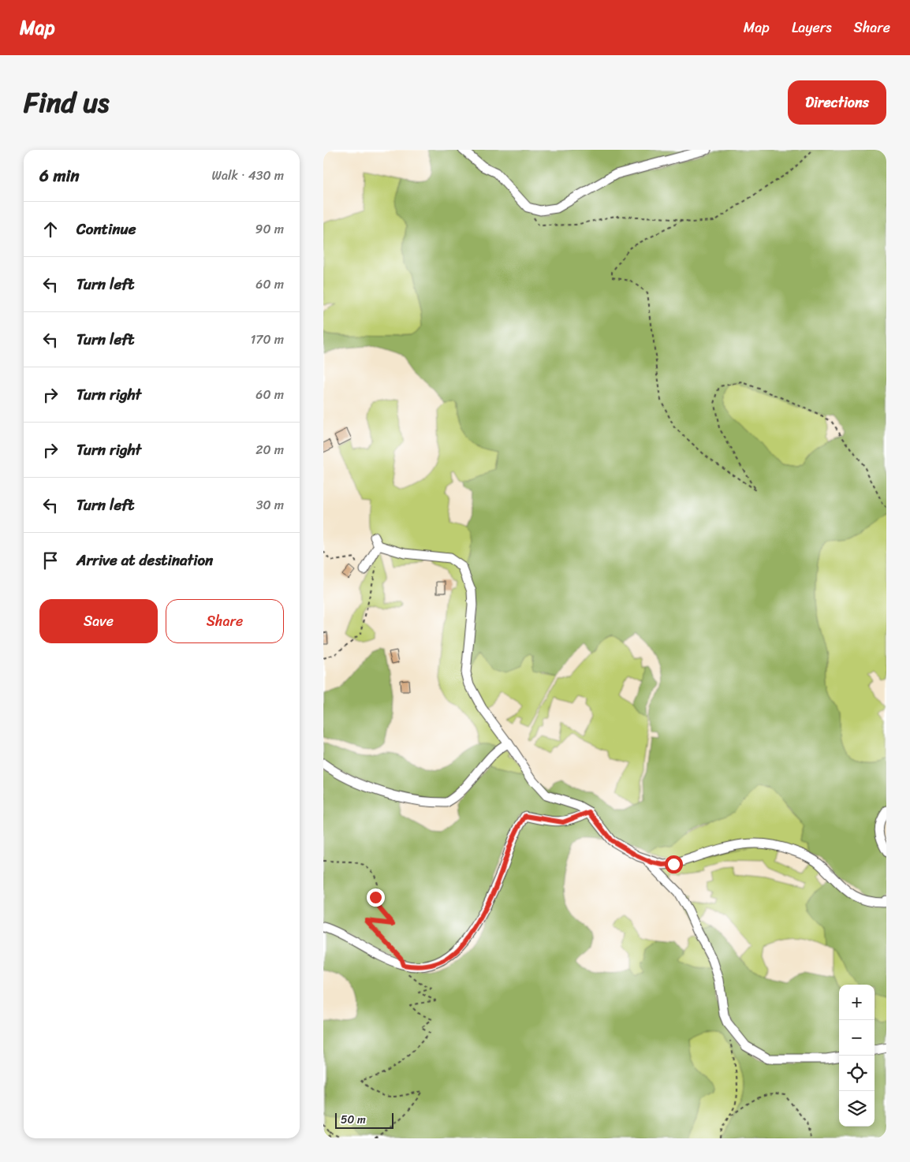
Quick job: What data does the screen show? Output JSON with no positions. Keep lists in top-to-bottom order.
{
  "scale_bar": "50 m",
  "page": {
    "header": "Map",
    "nav": ["Map", "Layers", "Share"],
    "title": "Find us",
    "buttons": [
      "Directions",
      ["Save", "Share"]
    ],
    "heading": ["6 min", "Walk · 430 m"],
    "list": [
      ["Continue", "90 m"],
      ["Turn left", "60 m"],
      ["Turn left", "170 m"],
      ["Turn right", "60 m"],
      ["Turn right", "20 m"],
      ["Turn left", "30 m"],
      "Arrive at destination"
    ],
    "map_buttons": ["+", "−"],
    "scale": "50 m"
  }
}
